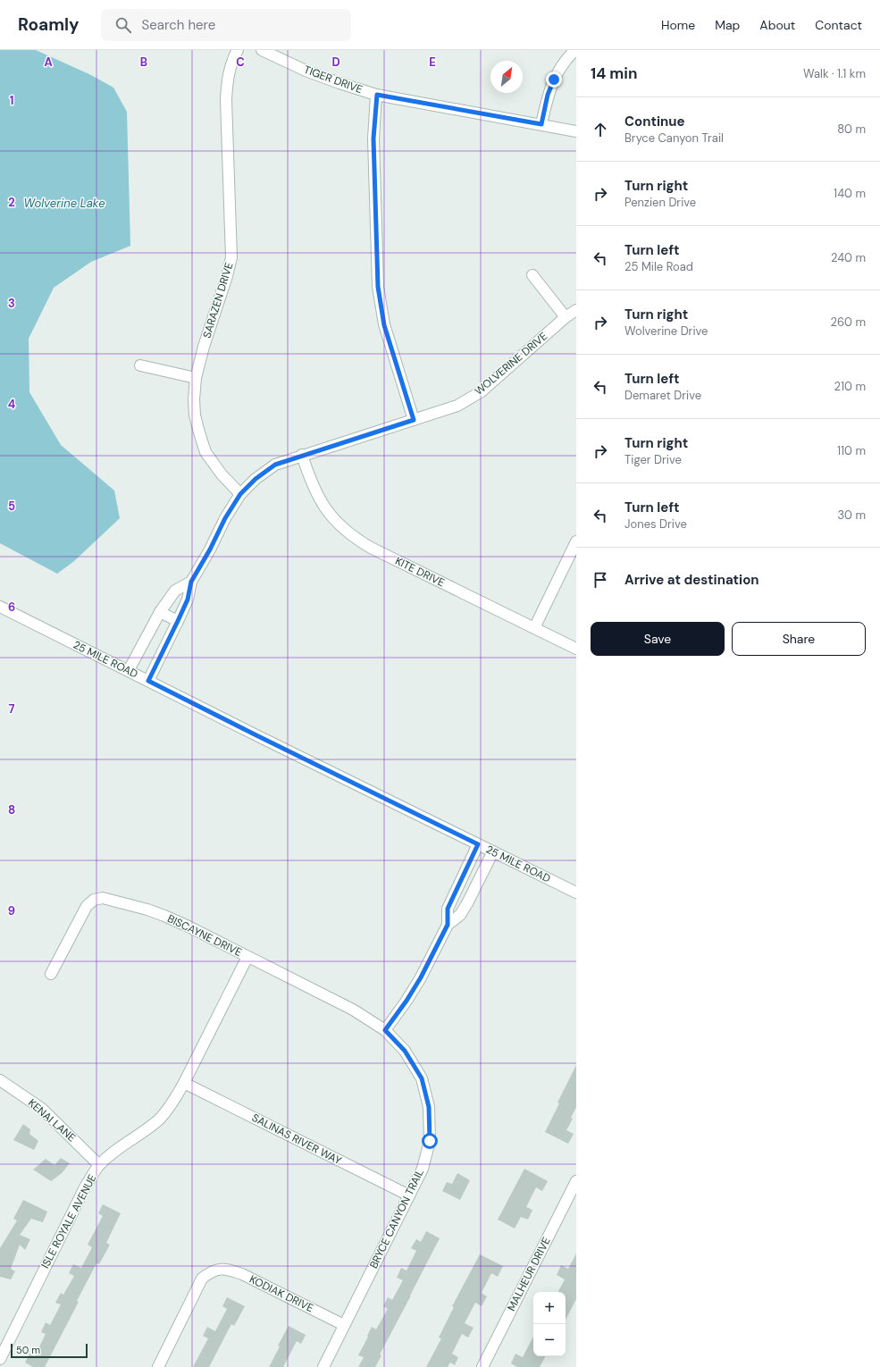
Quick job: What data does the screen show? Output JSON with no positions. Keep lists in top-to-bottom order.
{
  "streets": {
    "street": [
      "TIGER DRIVE",
      "SARAZEN DRIVE",
      "WOLVERINE DRIVE",
      "KITE DRIVE",
      "25 MILE ROAD",
      "BISCAYNE DRIVE",
      "KENAI LANE",
      "SALINAS RIVER WAY",
      "BRYCE CANYON TRAIL",
      "ISLE ROYALE AVENUE",
      "MALHEUR DRIVE",
      "KODIAK DRIVE"
    ]
  },
  "crossings": [
    ["SARAZEN DRIVE", "WOLVERINE DRIVE"],
    ["WOLVERINE DRIVE", "KITE DRIVE"],
    ["WOLVERINE DRIVE", "25 MILE ROAD"],
    ["BISCAYNE DRIVE", "BRYCE CANYON TRAIL"],
    ["BISCAYNE DRIVE", "ISLE ROYALE AVENUE"],
    ["KENAI LANE", "ISLE ROYALE AVENUE"],
    ["SALINAS RIVER WAY", "BRYCE CANYON TRAIL"],
    ["SALINAS RIVER WAY", "ISLE ROYALE AVENUE"],
    ["BRYCE CANYON TRAIL", "KODIAK DRIVE"]
  ],
  "water": ["Wolverine Lake"],
  "scale_bar": "50 m",
  "north": "top right",
  "page": {
    "header": "Roamly",
    "search": "Search here",
    "nav": [
      "Home",
      "Map",
      "About",
      "Contact"
    ],
    "heading": ["14 min", "Walk · 1.1 km"],
    "list": [
      ["Continue", "Bryce Canyon Trail", "80 m"],
      ["Turn right", "Penzien Drive", "140 m"],
      ["Turn left", "25 Mile Road", "240 m"],
      ["Turn right", "Wolverine Drive", "260 m"],
      ["Turn left", "Demaret Drive", "210 m"],
      ["Turn right", "Tiger Drive", "110 m"],
      ["Turn left", "Jones Drive", "30 m"],
      "Arrive at destination"
    ],
    "buttons": ["Save", "Share"],
    "map_buttons": ["+", "−"],
    "scale": "50 m"
  },
  "grid": {
    "columns": [
      "A",
      "B",
      "C",
      "D",
      "E"
    ],
    "rows": [
      "1",
      "2",
      "3",
      "4",
      "5",
      "6",
      "7",
      "8",
      "9"
    ]
  }
}
